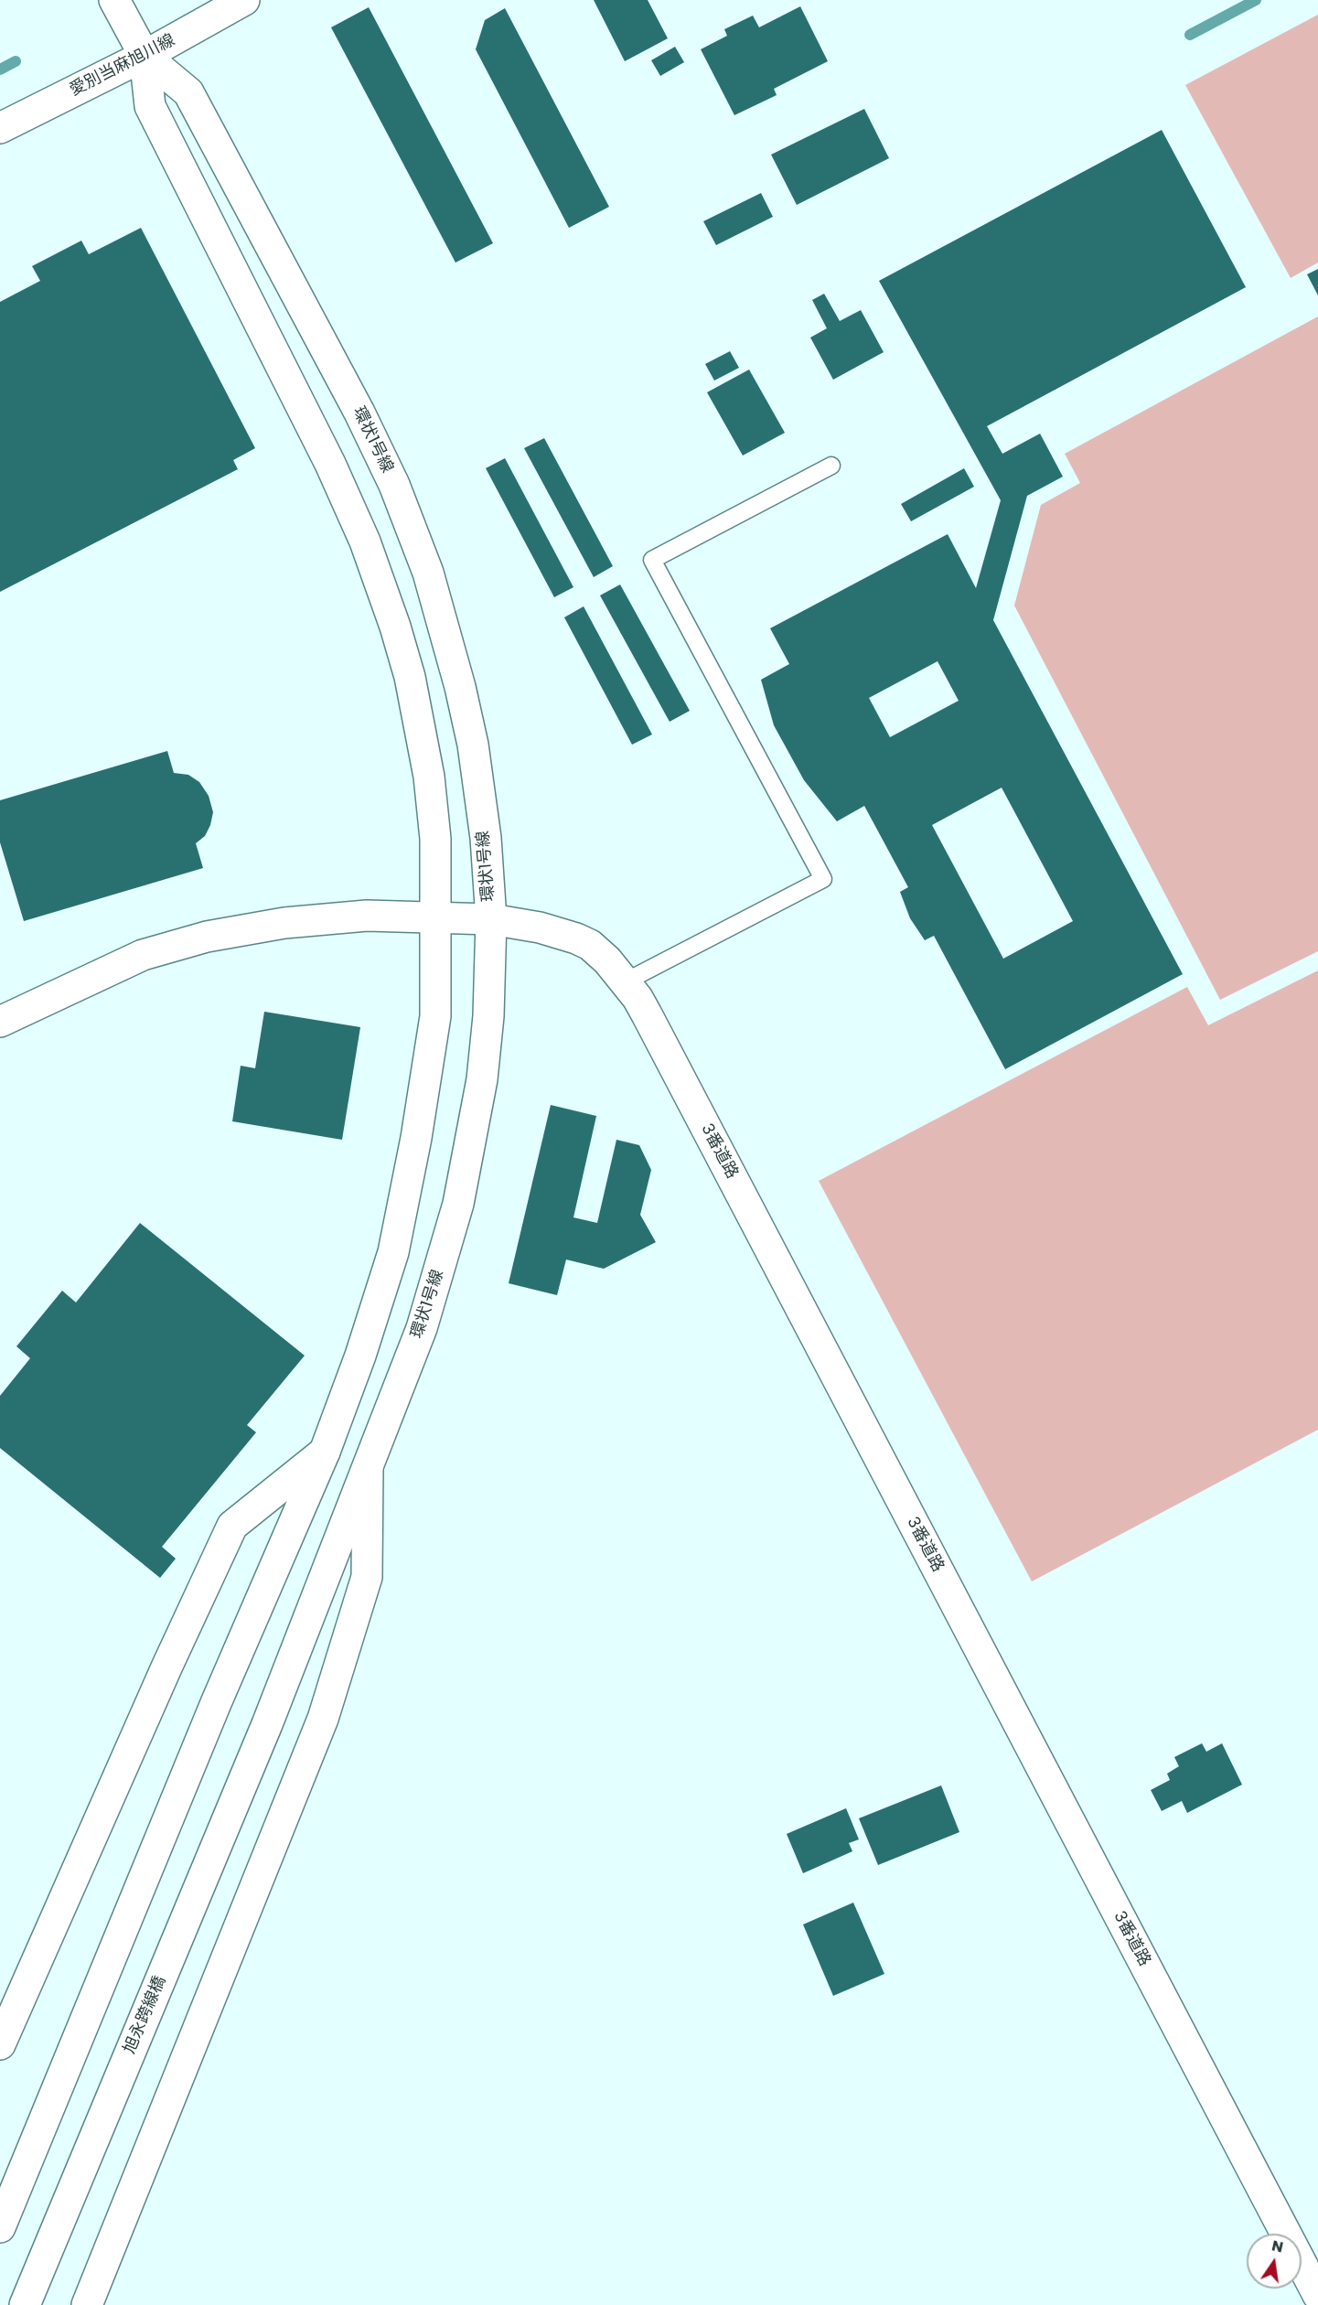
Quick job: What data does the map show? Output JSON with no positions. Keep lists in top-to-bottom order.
{
  "streets": {
    "main road": [
      "愛別当麻旭川線",
      "環状1号線",
      "3番道路",
      "旭永跨線橋"
    ]
  },
  "crossings": [
    ["愛別当麻旭川線", "環状1号線"],
    ["環状1号線", "3番道路"],
    ["環状1号線", "旭永跨線橋"]
  ],
  "north": "top"
}
